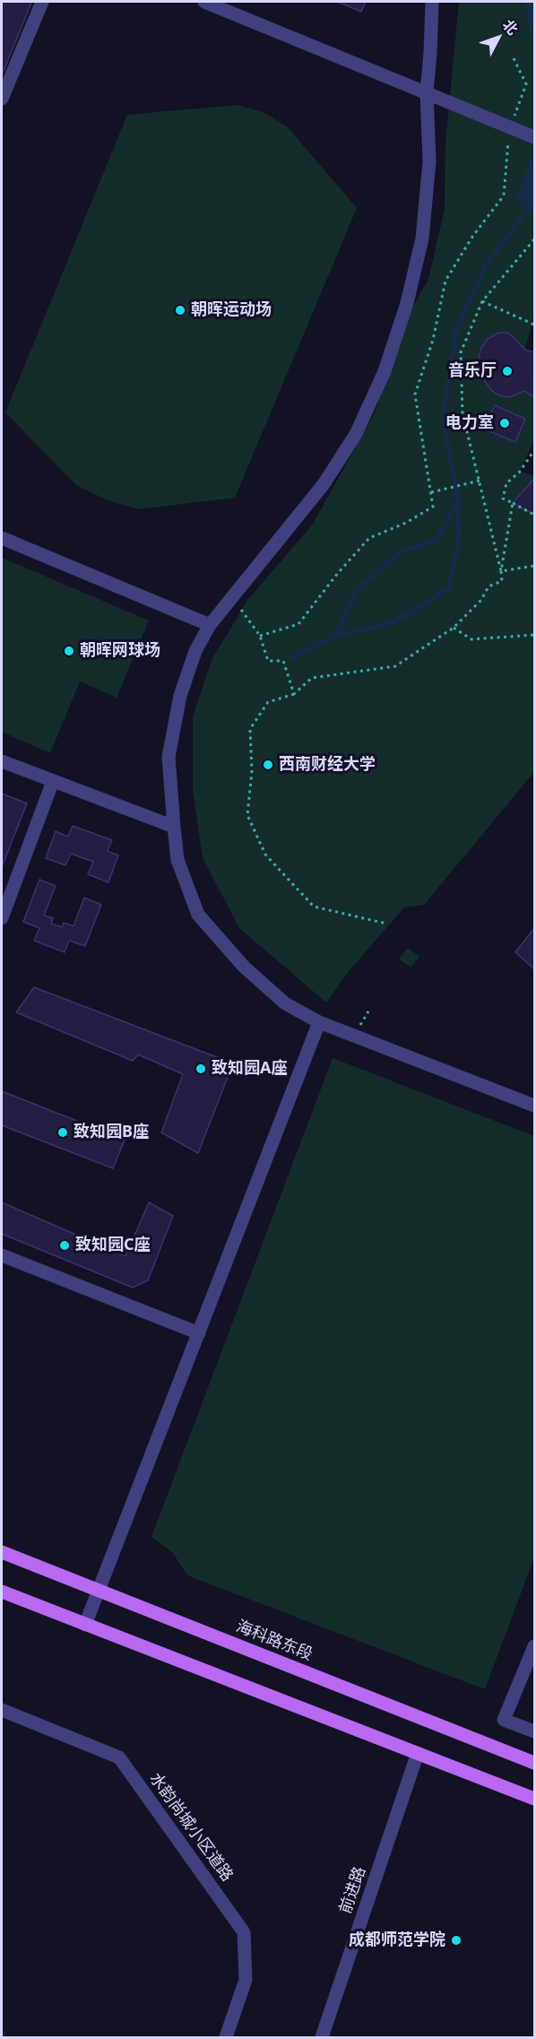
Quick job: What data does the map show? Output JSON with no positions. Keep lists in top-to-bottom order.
{
  "streets": {
    "main road": ["海科路东段"],
    "street": ["水韵尚城小区道路", "前进路"]
  },
  "places": [
    "朝晖运动场",
    "音乐厅",
    "电力室",
    "朝晖网球场",
    "西南财经大学",
    "致知园A座",
    "致知园B座",
    "致知园C座",
    "成都师范学院"
  ],
  "north": "top right"
}
